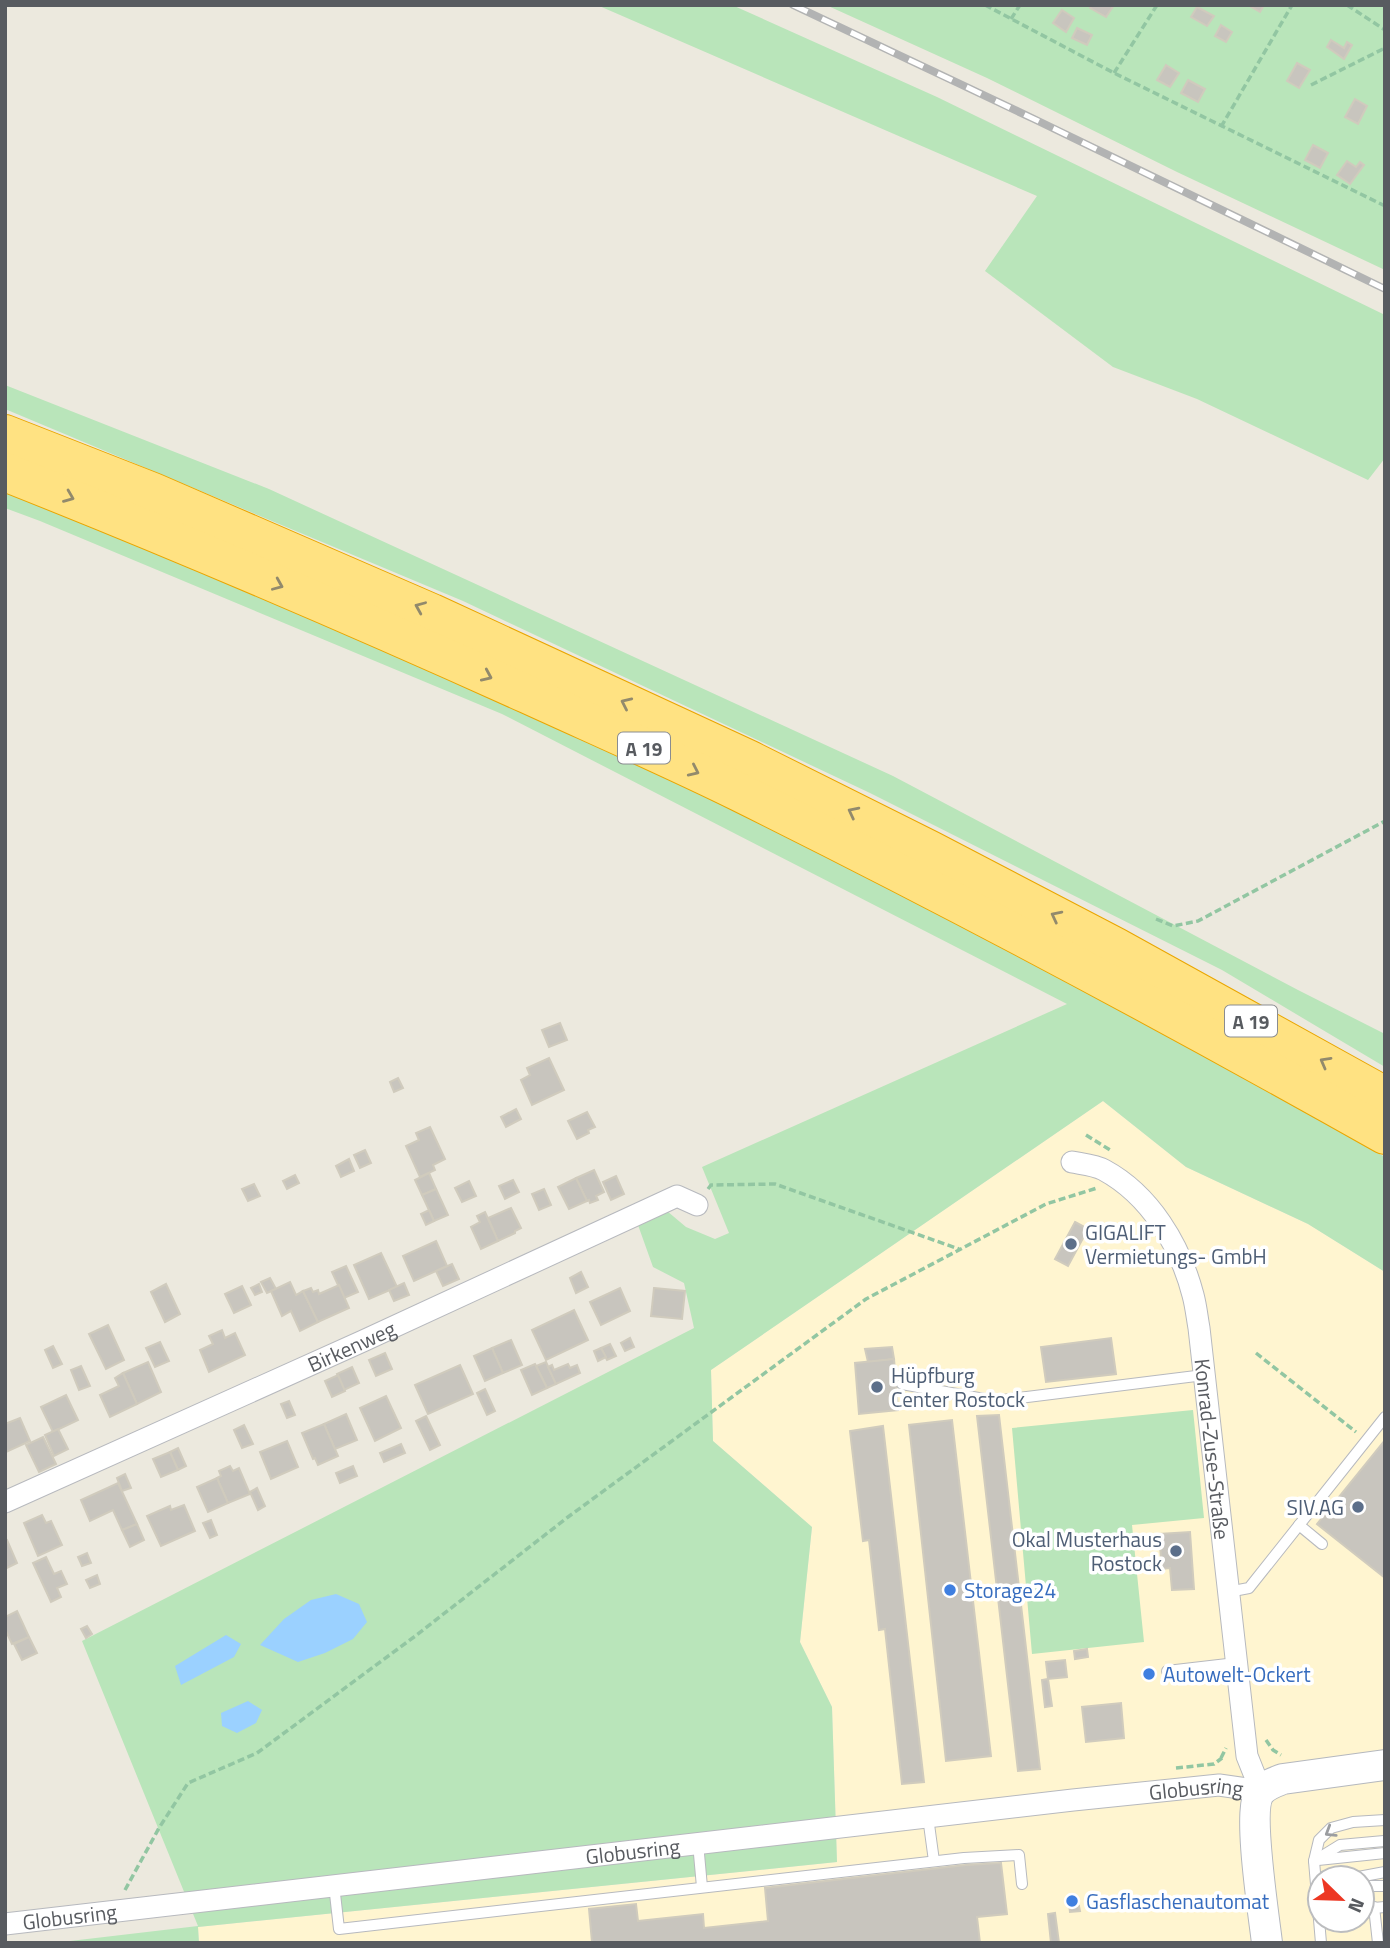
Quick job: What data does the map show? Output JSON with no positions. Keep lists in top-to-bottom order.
{
  "streets": {
    "highway": ["A 19"],
    "street": ["Birkenweg", "Konrad-Zuse-Straße", "Globusring"]
  },
  "crossings": [
    ["Konrad-Zuse-Straße", "Globusring"]
  ],
  "places": [
    "GIGALIFT Vermietungs- GmbH",
    "Hüpfburg Center Rostock",
    "SIV.AG",
    "Okal Musterhaus Rostock",
    "Storage24",
    "Autowelt-Ockert",
    "Gasflaschenautomat"
  ],
  "north": "bottom right"
}
